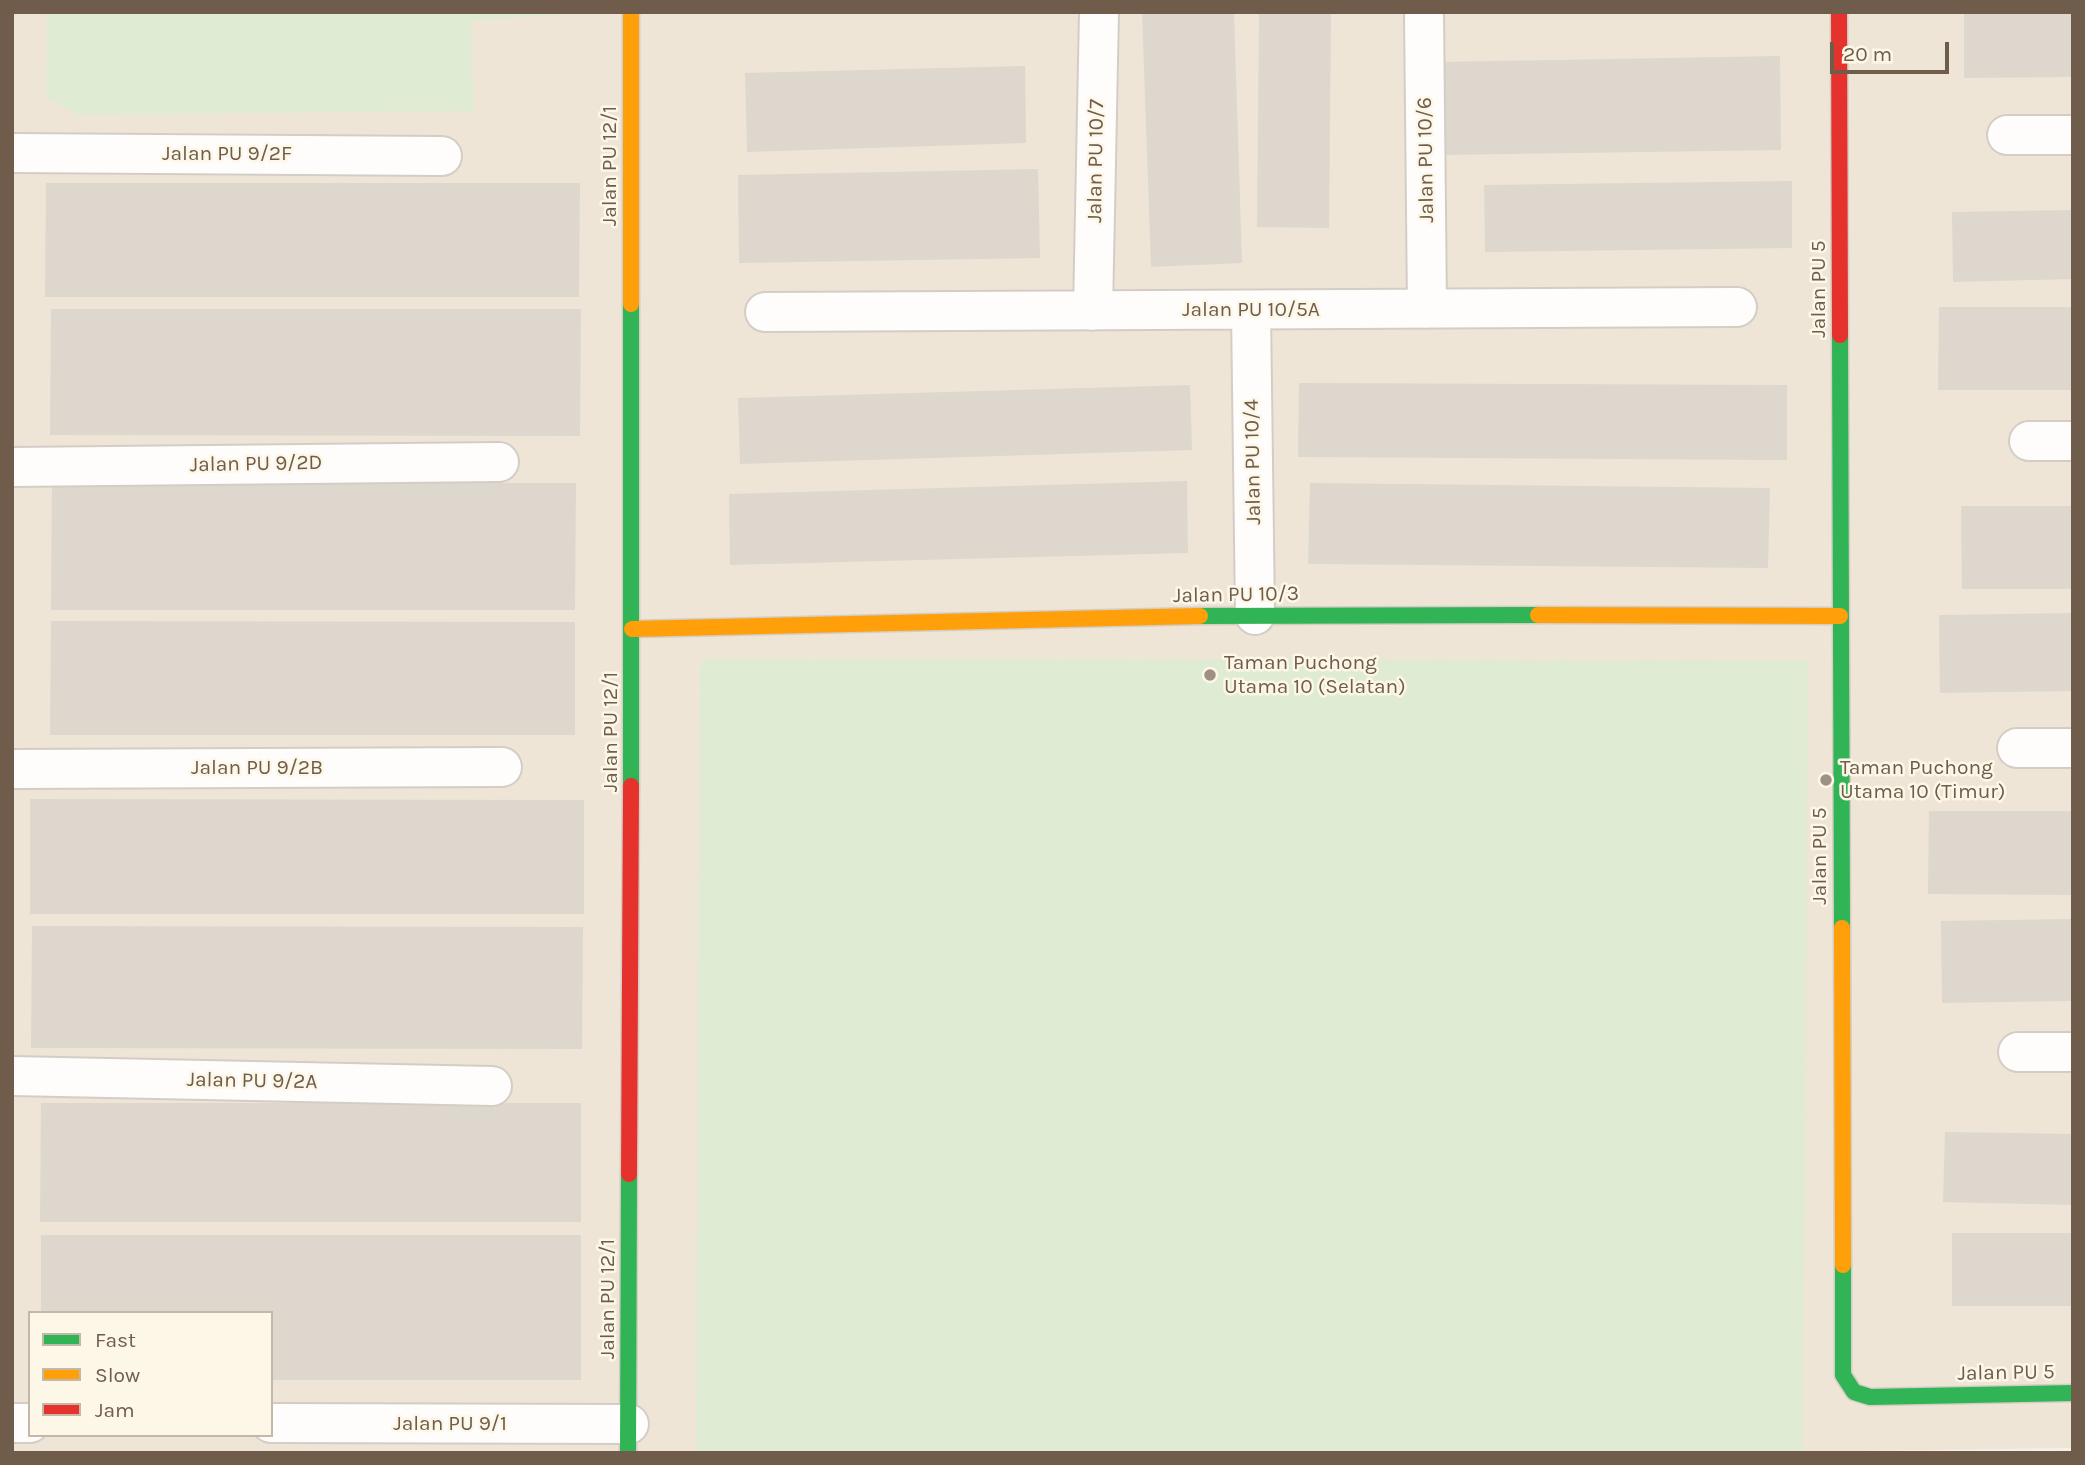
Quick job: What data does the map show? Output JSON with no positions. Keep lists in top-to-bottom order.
{
  "streets": {
    "street": [
      "Jalan PU 9/2F",
      "Jalan PU 10/6",
      "Jalan PU 10/7",
      "Jalan PU 12/1",
      "Jalan PU 5",
      "Jalan PU 10/5A",
      "Jalan PU 10/4",
      "Jalan PU 9/2D",
      "Jalan PU 10/3",
      "Jalan PU 9/2B",
      "Jalan PU 9/2A",
      "Jalan PU 9/1"
    ]
  },
  "crossings": [
    ["Jalan PU 10/6", "Jalan PU 10/5A"],
    ["Jalan PU 10/7", "Jalan PU 10/5A"],
    ["Jalan PU 12/1", "Jalan PU 10/3"],
    ["Jalan PU 12/1", "Jalan PU 9/1"],
    ["Jalan PU 5", "Jalan PU 10/3"],
    ["Jalan PU 10/5A", "Jalan PU 10/4"],
    ["Jalan PU 10/4", "Jalan PU 10/3"]
  ],
  "places": ["Taman Puchong Utama 10 (Selatan)", "Taman Puchong Utama 10 (Timur)"],
  "legend": ["Fast", "Slow", "Jam"],
  "scale_bar": "20 m"
}
